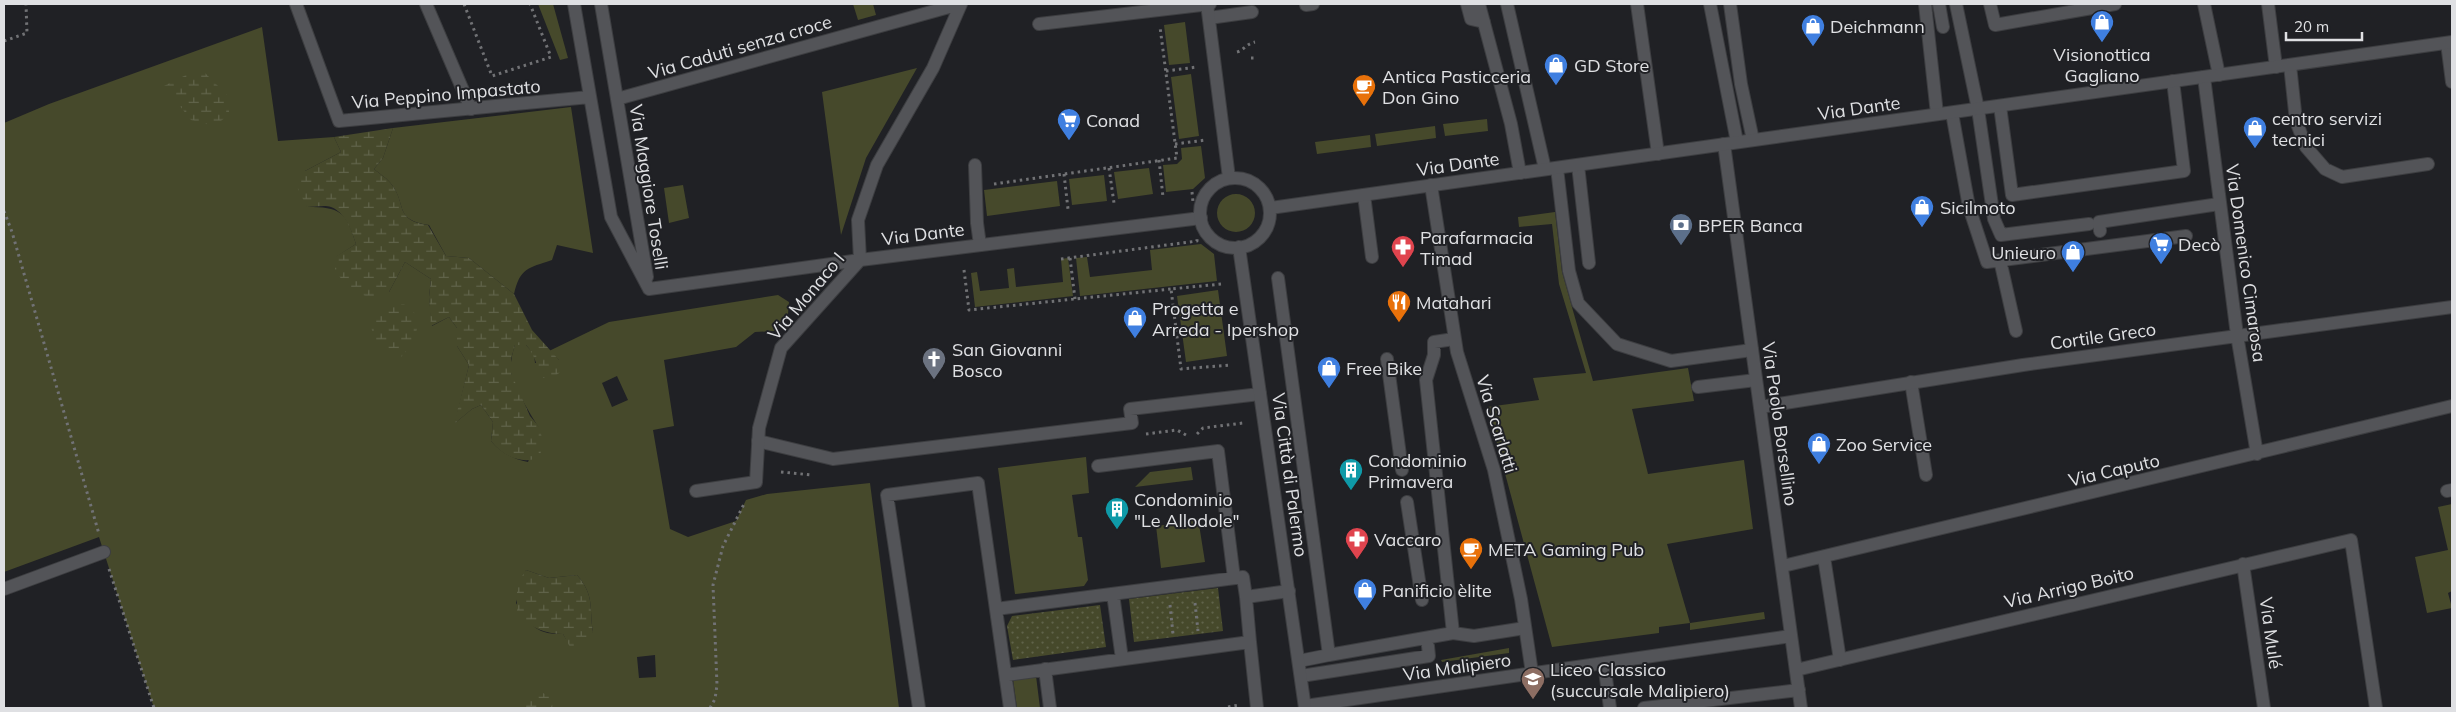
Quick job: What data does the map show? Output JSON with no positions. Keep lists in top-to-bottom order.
{
  "streets": {
    "street": [
      "Via Caduti senza croce",
      "Via Peppino Impastato",
      "Via Dante",
      "Via Maggiore Toselli",
      "Via Domenico Cimarosa",
      "Via Monaco I",
      "Cortile Greco",
      "Via Scarlatti",
      "Via Paolo Borsellino",
      "Via Caputo",
      "Via Città di Palermo",
      "Via Arrigo Boito",
      "Via Mulé",
      "Via Malipiero"
    ]
  },
  "crossings": [
    ["Via Caduti senza croce", "Via Maggiore Toselli"],
    ["Via Caduti senza croce", "Via Monaco I"],
    ["Via Peppino Impastato", "Via Maggiore Toselli"],
    ["Via Dante", "Via Maggiore Toselli"],
    ["Via Dante", "Via Domenico Cimarosa"],
    ["Via Dante", "Via Monaco I"],
    ["Via Dante", "Via Scarlatti"],
    ["Via Dante", "Via Paolo Borsellino"],
    ["Via Dante", "Via Città di Palermo"],
    ["Via Domenico Cimarosa", "Cortile Greco"],
    ["Via Domenico Cimarosa", "Via Caputo"],
    ["Cortile Greco", "Via Paolo Borsellino"],
    ["Via Scarlatti", "Via Malipiero"],
    ["Via Paolo Borsellino", "Via Caputo"],
    ["Via Paolo Borsellino", "Via Arrigo Boito"],
    ["Via Paolo Borsellino", "Via Malipiero"],
    ["Via Città di Palermo", "Via Malipiero"],
    ["Via Arrigo Boito", "Via Mulé"]
  ],
  "places": {
    "shop": [
      "Visionottica Gagliano",
      "Deichmann",
      "GD Store",
      "centro servizi tecnici",
      "Sicilmoto",
      "Unieuro",
      "Progetta e Arreda - Ipershop",
      "Free Bike",
      "Zoo Service",
      "Panificio èlite"
    ],
    "cafe": ["Antica Pasticceria Don Gino", "META Gaming Pub"],
    "supermarket": ["Conad", "Decò"],
    "bank": ["BPER Banca"],
    "pharmacy": ["Parafarmacia Timad", "Vaccaro"],
    "restaurant": ["Matahari"],
    "church": ["San Giovanni Bosco"],
    "building": ["Condominio Primavera", "Condominio \"Le Allodole\""],
    "school or university": ["Liceo Classico (succursale Malipiero)"]
  },
  "scale_bar": "20 m"
}
